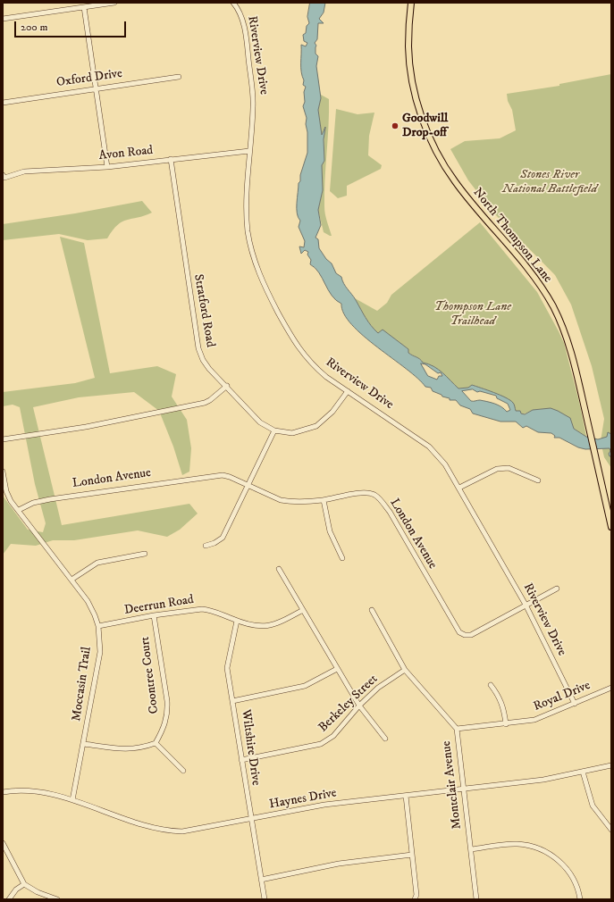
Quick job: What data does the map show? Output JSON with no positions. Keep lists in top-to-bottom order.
{
  "streets": {
    "main road": ["North Thompson Lane"],
    "street": [
      "Riverview Drive",
      "Oxford Drive",
      "Avon Road",
      "Stratford Road",
      "London Avenue",
      "Deerrun Road",
      "Coontree Court",
      "Moccasin Trail",
      "Royal Drive",
      "Berkeley Street",
      "Wiltshire Drive",
      "Montclair Avenue",
      "Haynes Drive"
    ]
  },
  "crossings": [
    ["Riverview Drive", "Avon Road"],
    ["Riverview Drive", "Stratford Road"],
    ["Riverview Drive", "London Avenue"],
    ["Riverview Drive", "Royal Drive"],
    ["Avon Road", "Stratford Road"],
    ["London Avenue", "Moccasin Trail"],
    ["Deerrun Road", "Coontree Court"],
    ["Deerrun Road", "Moccasin Trail"],
    ["Deerrun Road", "Wiltshire Drive"],
    ["Moccasin Trail", "Haynes Drive"],
    ["Royal Drive", "Montclair Avenue"],
    ["Berkeley Street", "Wiltshire Drive"],
    ["Berkeley Street", "Montclair Avenue"],
    ["Wiltshire Drive", "Haynes Drive"],
    ["Montclair Avenue", "Haynes Drive"]
  ],
  "parks": ["Stones River National Battlefield", "Thompson Lane Trailhead"],
  "places": ["Goodwill Drop-off"],
  "scale_bar": "200 m"
}
